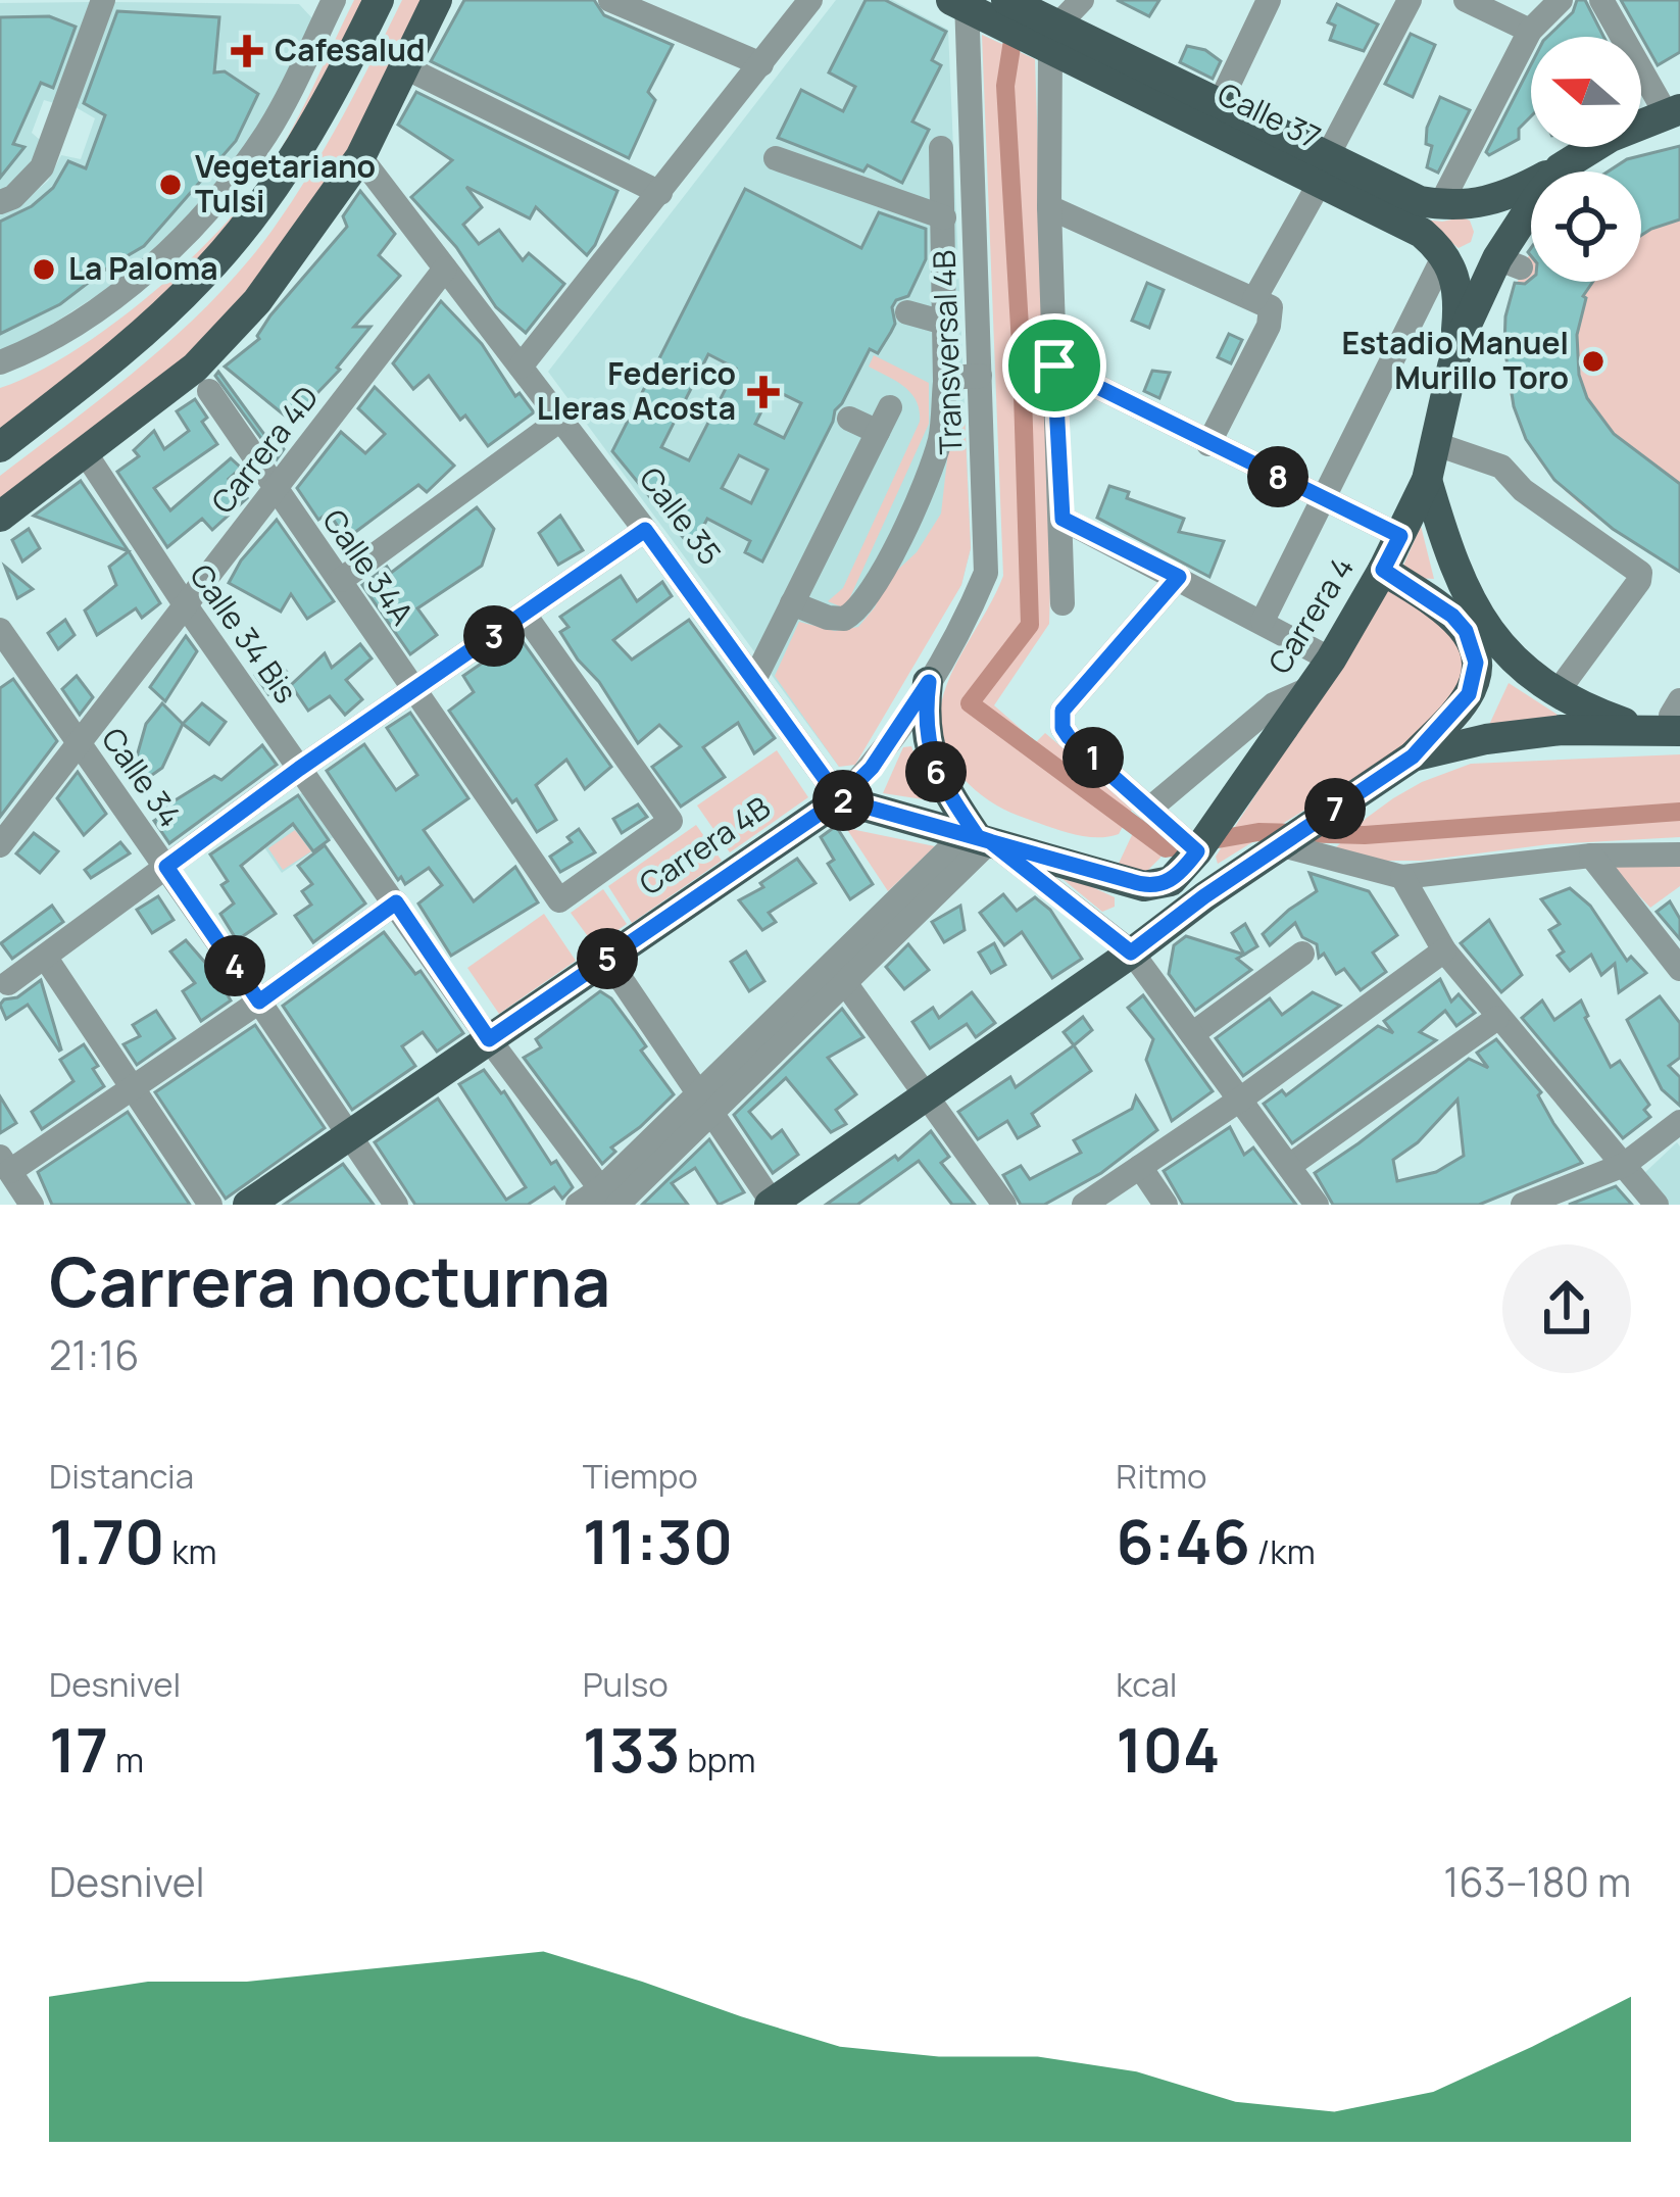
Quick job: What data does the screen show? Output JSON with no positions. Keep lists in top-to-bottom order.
{
  "streets": {
    "main road": ["Calle 37", "Carrera 4", "Carrera 4B"],
    "street": [
      "Transversal 4B",
      "Carrera 4D",
      "Calle 35",
      "Calle 34A",
      "Calle 34 Bis",
      "Calle 34"
    ]
  },
  "crossings": [
    ["Calle 37", "Transversal 4B"],
    ["Calle 37", "Carrera 4"],
    ["Transversal 4B", "Carrera 4B"],
    ["Carrera 4D", "Calle 35"],
    ["Carrera 4D", "Calle 34A"],
    ["Carrera 4D", "Calle 34 Bis"],
    ["Carrera 4D", "Calle 34"],
    ["Calle 35", "Carrera 4B"],
    ["Calle 34 Bis", "Carrera 4B"],
    ["Calle 34", "Carrera 4B"]
  ],
  "places": {
    "health": ["Cafesalud", "Federico Lleras Acosta"],
    "other": ["Vegetariano Tulsi", "La Paloma", "Estadio Manuel Murillo Toro"]
  },
  "north": "left",
  "page": {
    "pins": [
      "8",
      "3",
      "1",
      "6",
      "2",
      "7",
      "5",
      "4"
    ],
    "heading": ["Carrera nocturna", "21:16"],
    "stats": [
      ["Distancia", "1.70 km"],
      ["Tiempo", "11:30"],
      ["Ritmo", "6:46 /km"],
      ["Desnivel", "17 m"],
      ["Pulso", "133 bpm"],
      ["kcal", "104"]
    ],
    "chart": ["Desnivel", "163–180 m"]
  }
}
